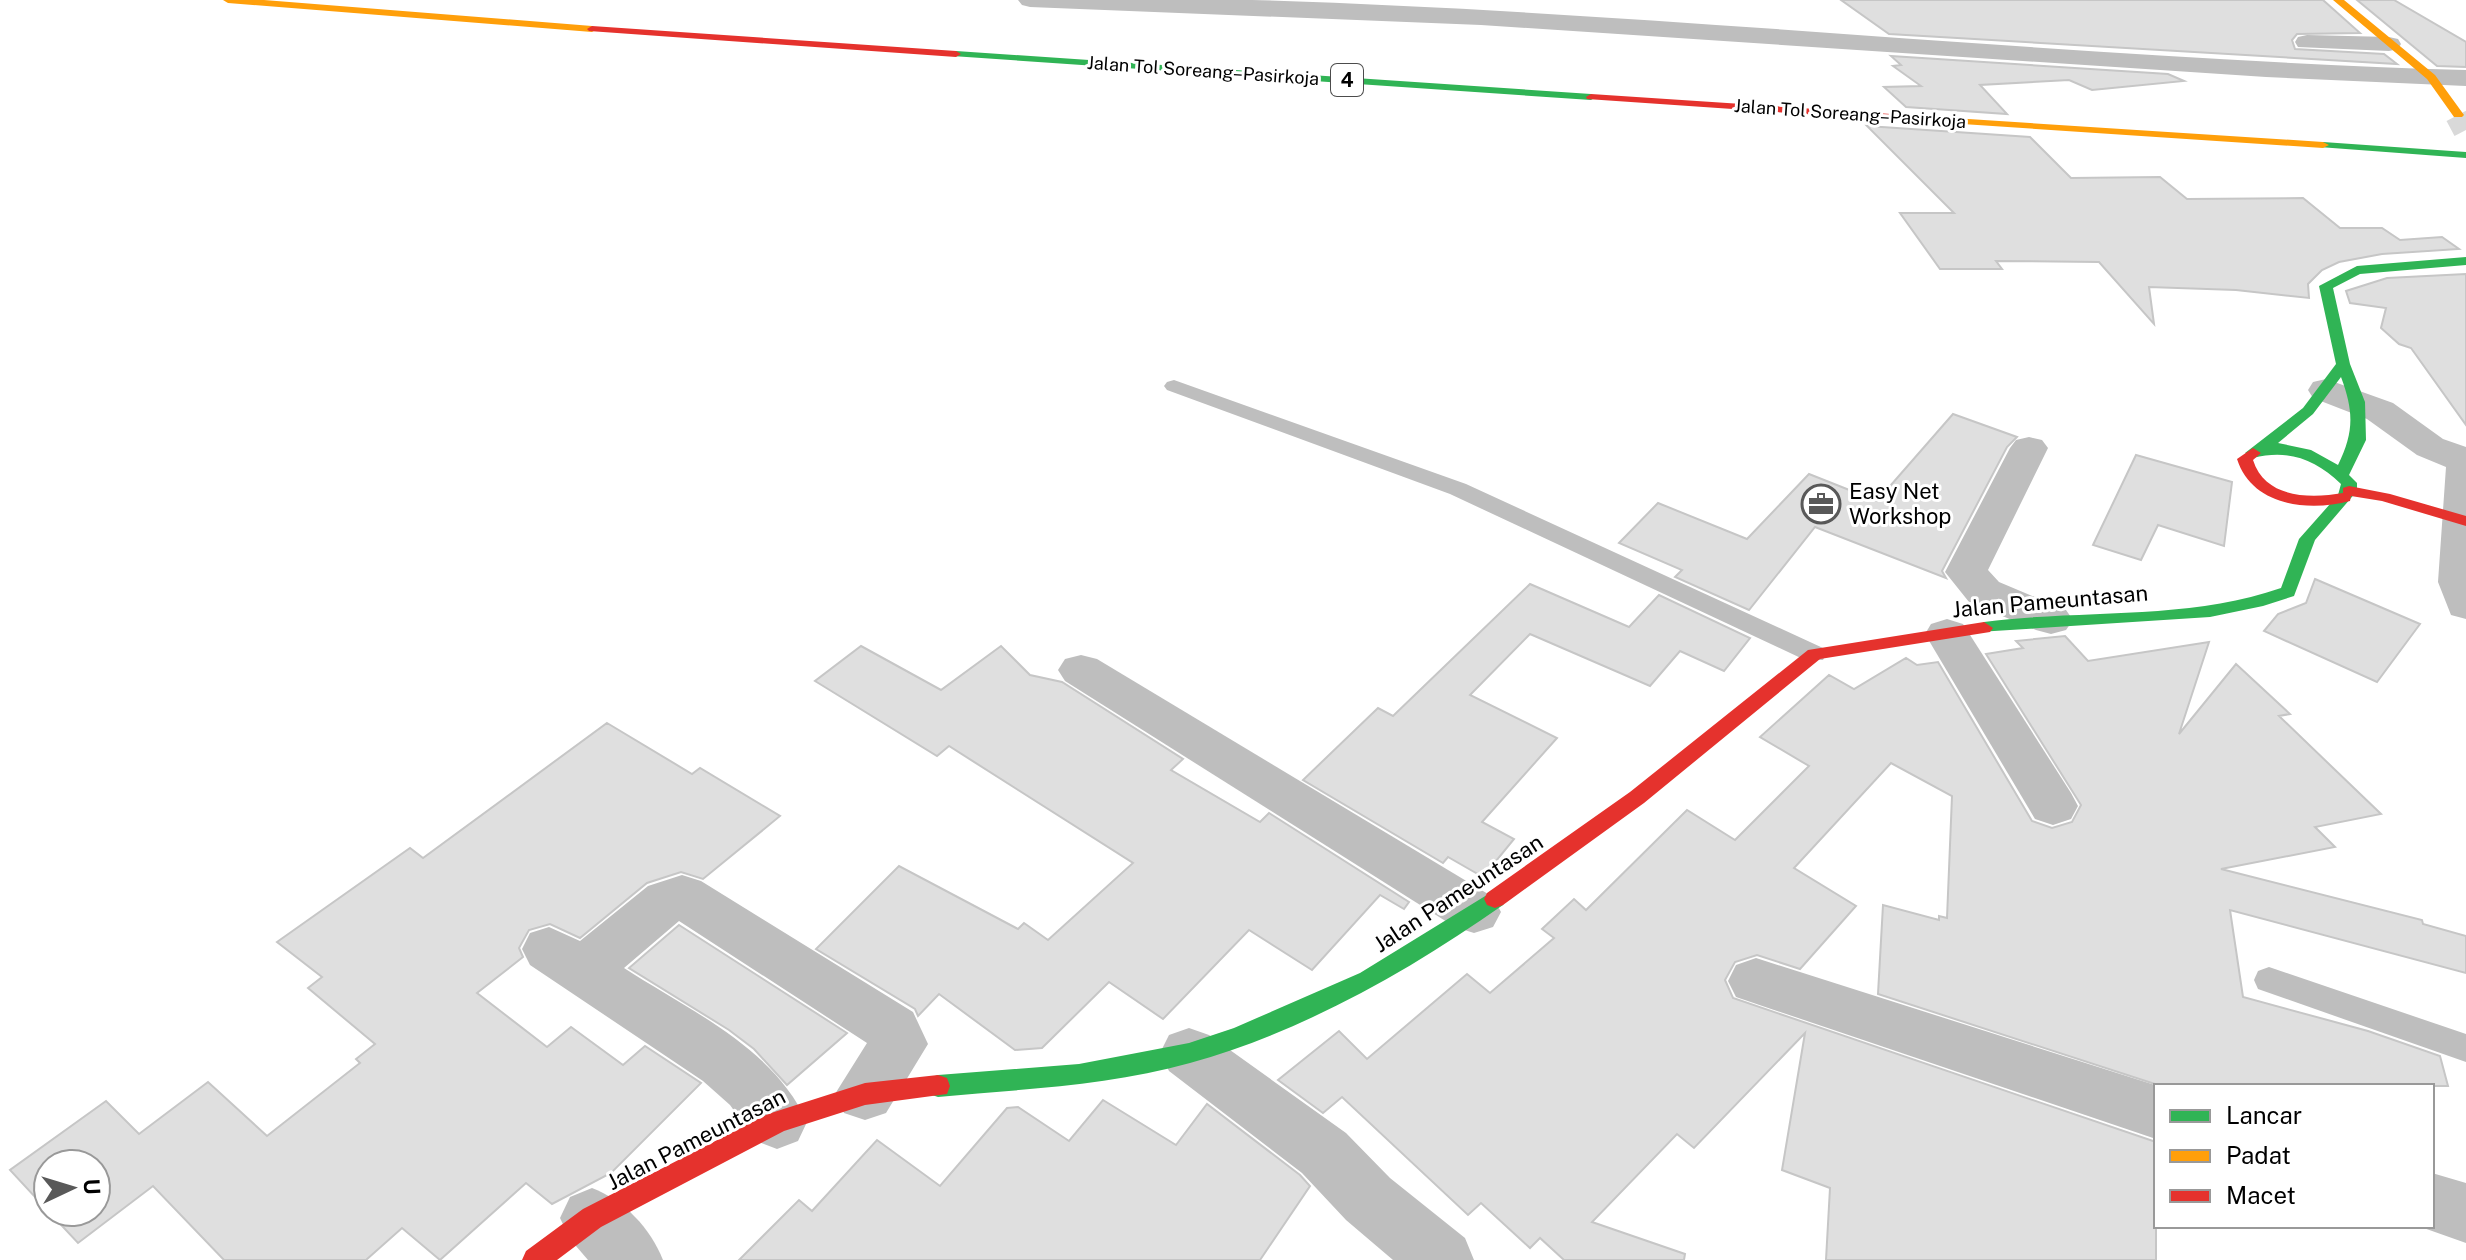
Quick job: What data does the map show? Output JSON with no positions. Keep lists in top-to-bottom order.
{
  "streets": {
    "main road": ["Jalan Tol Soreang–Pasirkoja", "4", "Jalan Pameuntasan"]
  },
  "places": {
    "office": ["Easy Net Workshop"]
  },
  "legend": ["Lancar", "Padat", "Macet"],
  "north": "right"
}
